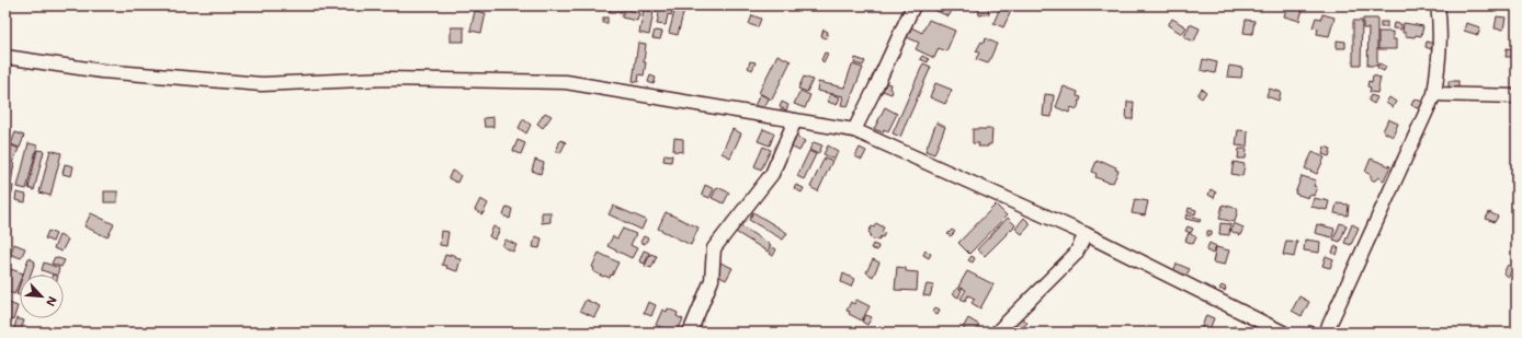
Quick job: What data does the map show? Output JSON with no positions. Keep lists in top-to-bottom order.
{
  "north": "bottom right"
}
